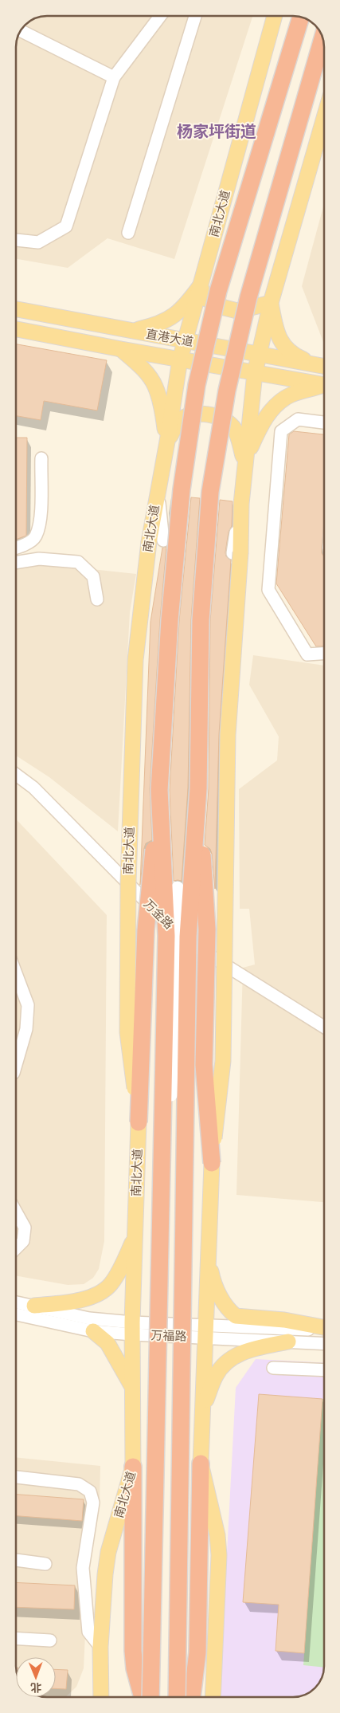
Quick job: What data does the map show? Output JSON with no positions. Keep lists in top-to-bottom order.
{
  "streets": {
    "highway": ["南北大道"],
    "main road": ["直港大道"],
    "street": ["万金路", "万福路"]
  },
  "crossings": [
    ["南北大道", "直港大道"],
    ["南北大道", "万福路"]
  ],
  "districts": ["杨家坪街道"],
  "north": "bottom"
}
